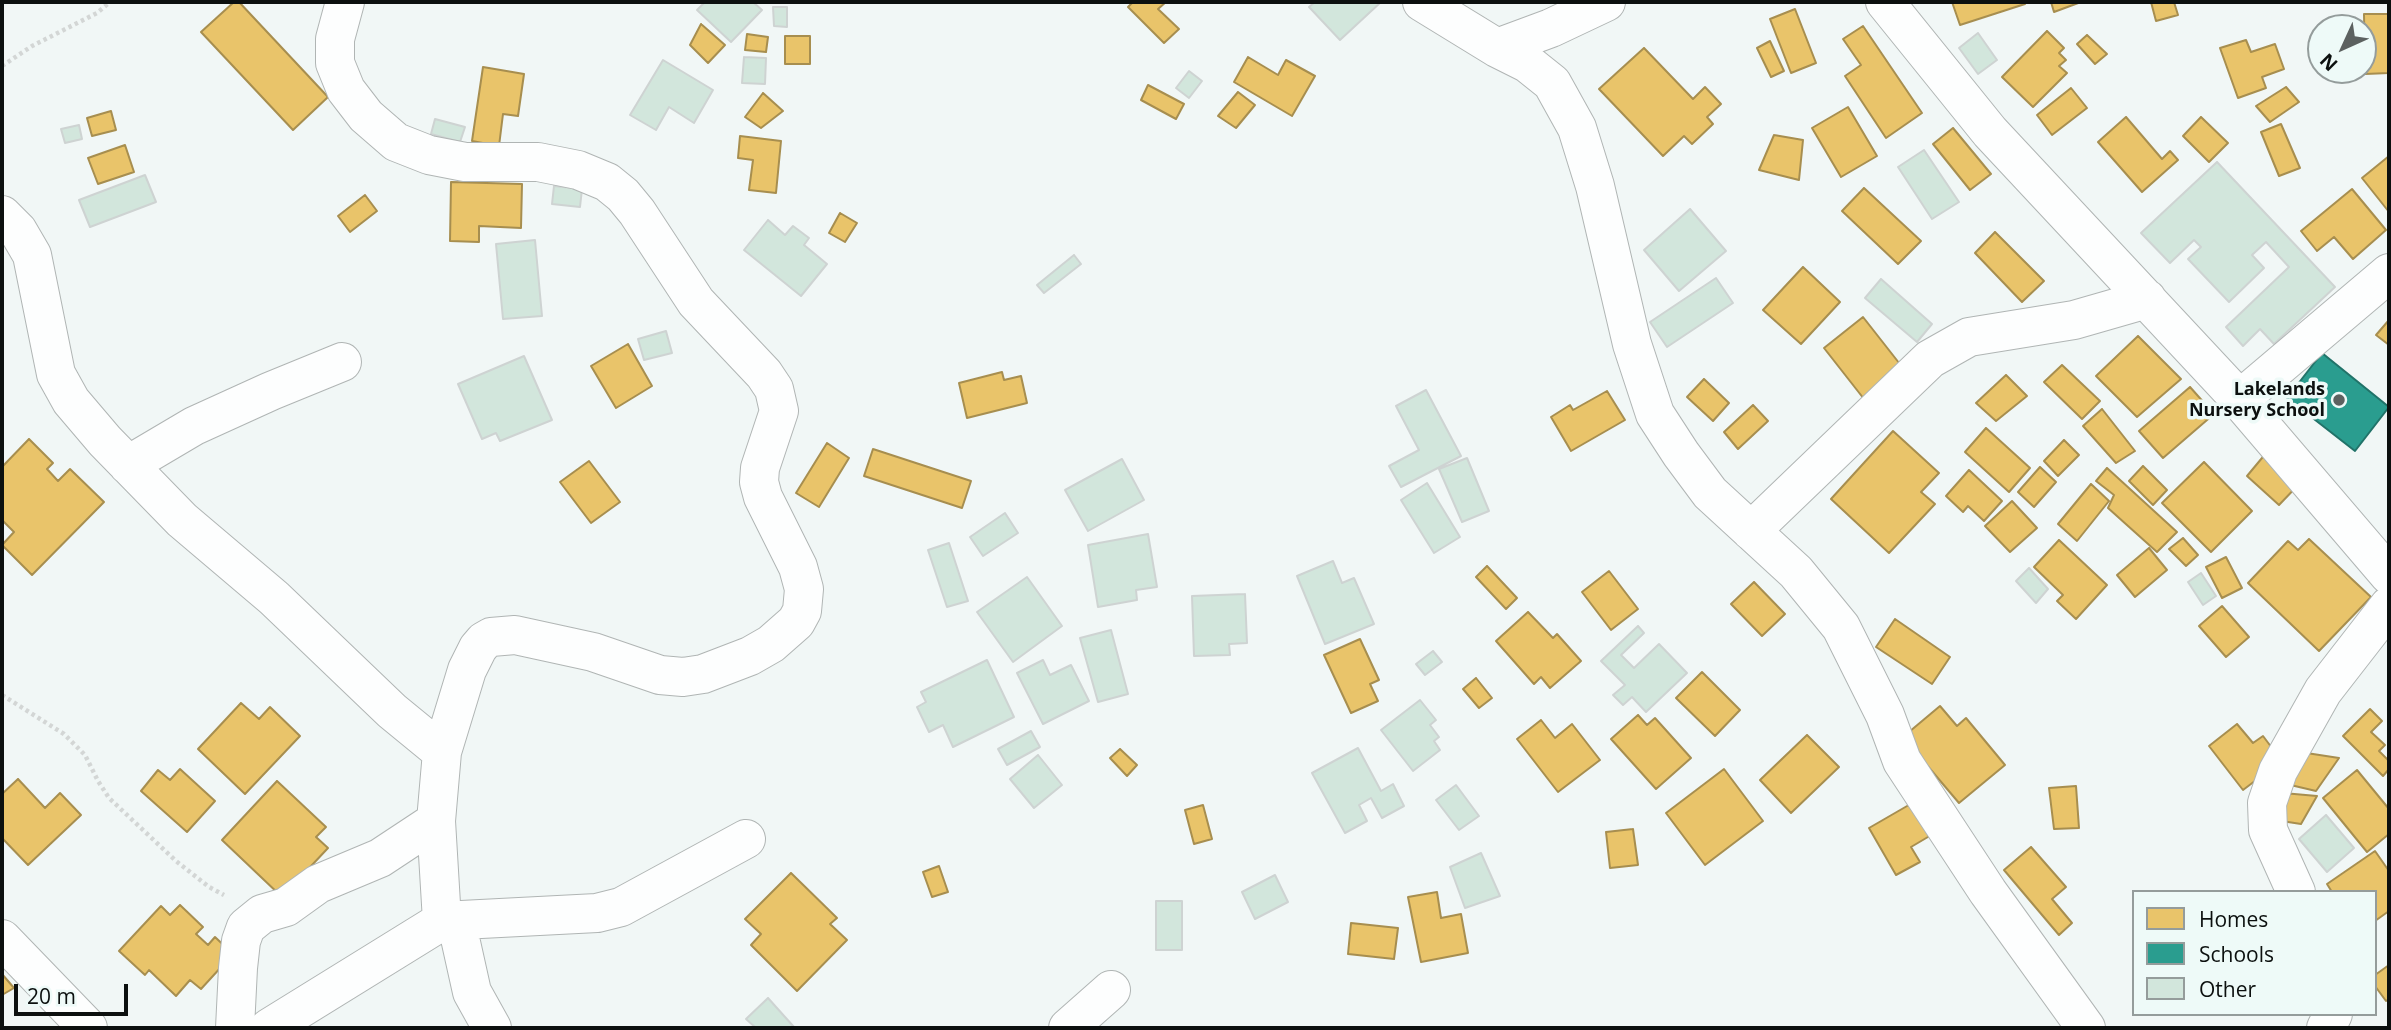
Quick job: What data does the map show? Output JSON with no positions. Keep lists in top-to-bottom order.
{
  "places": ["Lakelands Nursery School"],
  "legend": ["Homes", "Schools", "Other"],
  "scale_bar": "20 m",
  "north": "bottom left"
}
